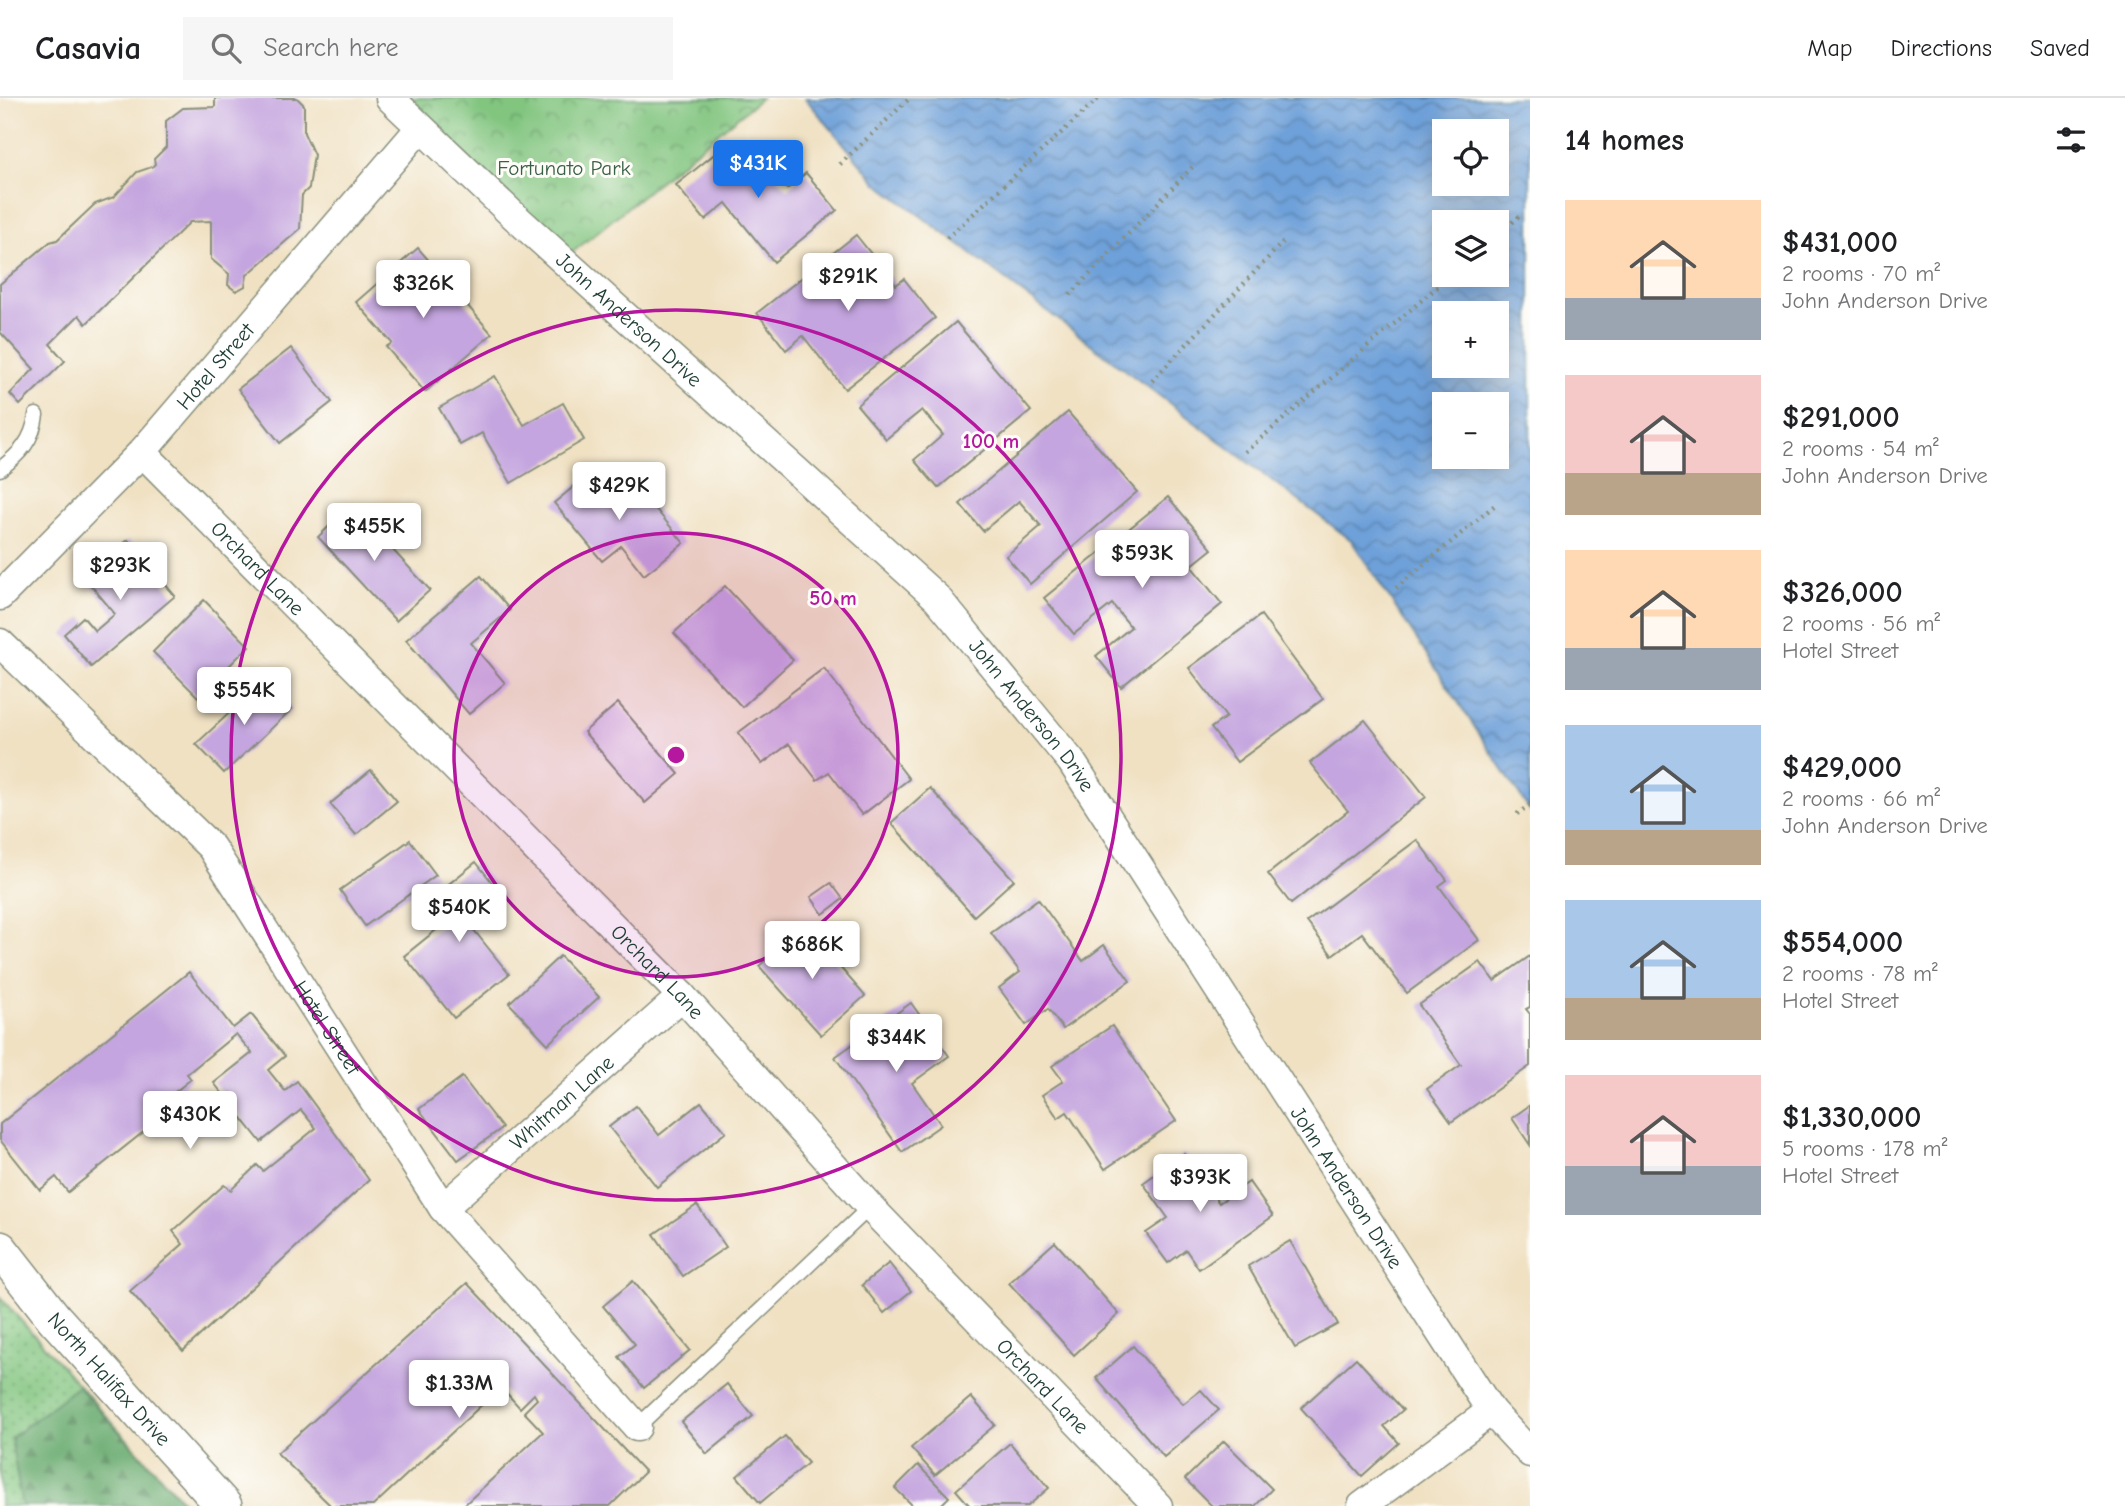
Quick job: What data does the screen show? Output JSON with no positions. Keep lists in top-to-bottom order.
{
  "streets": {
    "street": [
      "John Anderson Drive",
      "Hotel Street",
      "Orchard Lane",
      "Whitman Lane",
      "North Halifax Drive"
    ]
  },
  "crossings": [
    ["John Anderson Drive", "Hotel Street"],
    ["Hotel Street", "Orchard Lane"],
    ["Hotel Street", "Whitman Lane"],
    ["Orchard Lane", "Whitman Lane"]
  ],
  "parks": ["Fortunato Park"],
  "page": {
    "header": "Casavia",
    "search": "Search here",
    "nav": ["Map", "Directions", "Saved"],
    "heading": "14 homes",
    "map_buttons": ["+", "−"],
    "price": [
      "$431K",
      "$291K",
      "$326K",
      "$429K",
      "$455K",
      "$593K",
      "$293K",
      "$554K",
      "$540K",
      "$686K",
      "$344K",
      "$430K",
      "$393K",
      "$1.33M"
    ],
    "list": [
      {
        "name": "$431,000",
        "note": "2 rooms · 70 m² · John Anderson Drive"
      },
      {
        "name": "$291,000",
        "note": "2 rooms · 54 m² · John Anderson Drive"
      },
      {
        "name": "$326,000",
        "note": "2 rooms · 56 m² · Hotel Street"
      },
      {
        "name": "$429,000",
        "note": "2 rooms · 66 m² · John Anderson Drive"
      },
      {
        "name": "$554,000",
        "note": "2 rooms · 78 m² · Hotel Street"
      },
      {
        "name": "$1,330,000",
        "note": "5 rooms · 178 m² · Hotel Street"
      }
    ]
  },
  "rings": ["100 m", "50 m"]
}
